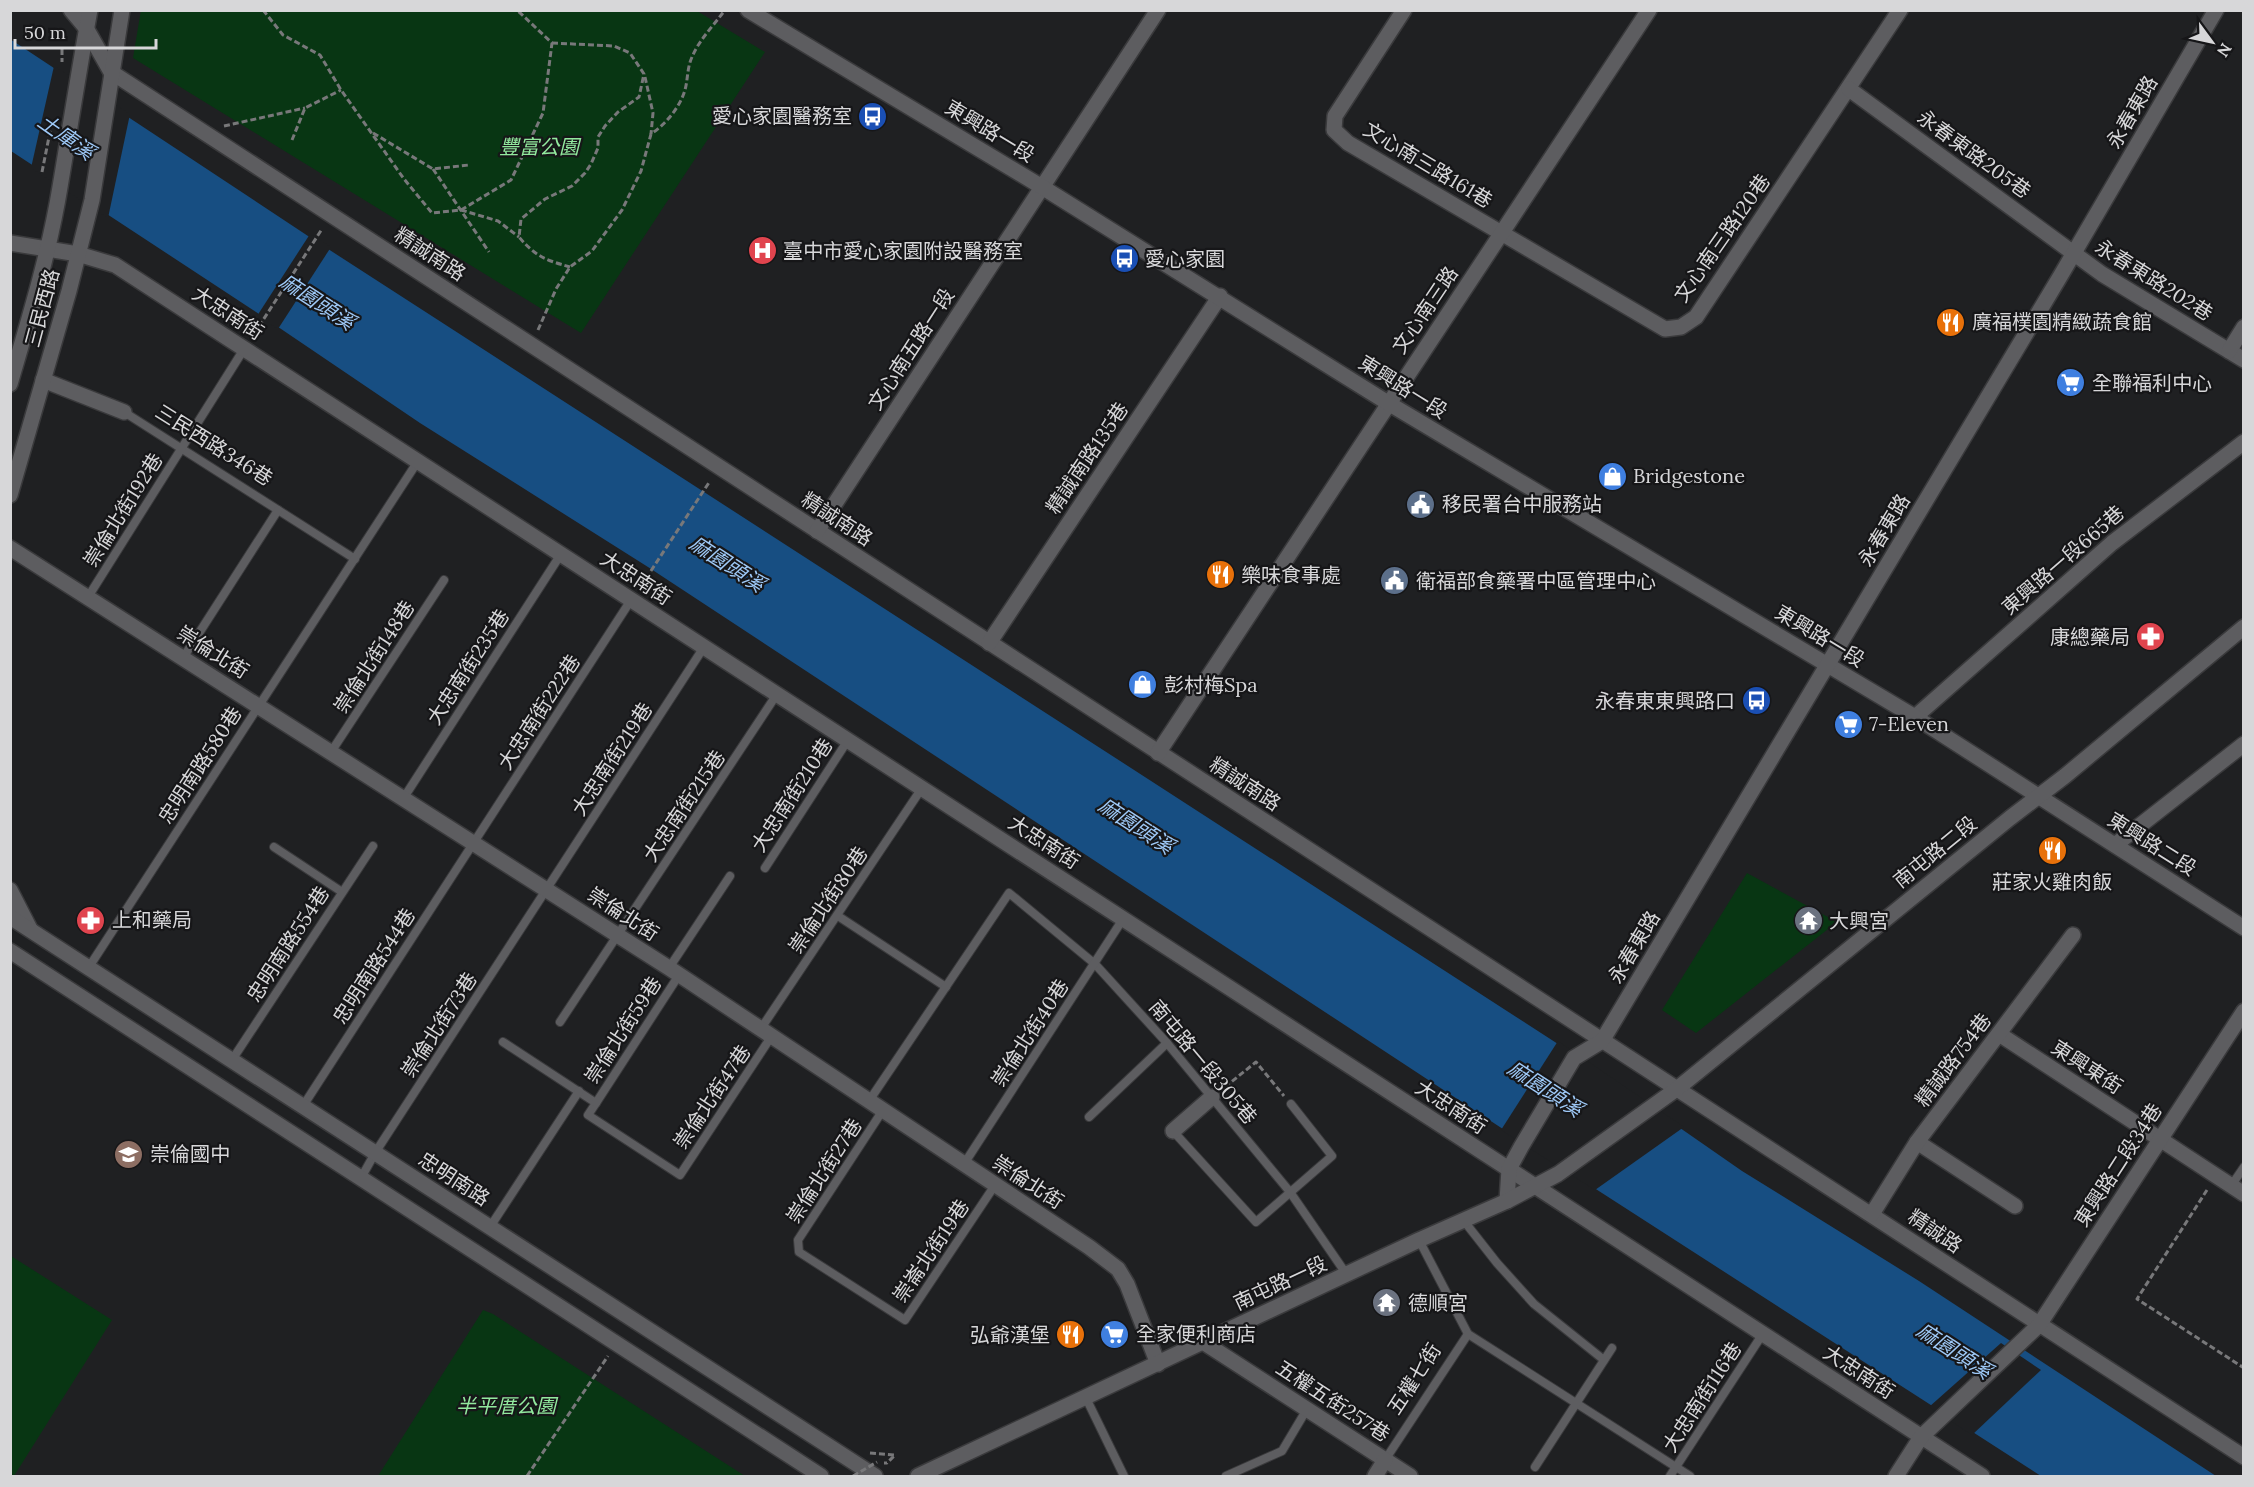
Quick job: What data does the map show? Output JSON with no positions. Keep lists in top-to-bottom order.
{
  "streets": {
    "street": [
      "永春東路",
      "東興路一段",
      "永春東路205巷",
      "文心南三路161巷",
      "文心南三路120巷",
      "精誠南路",
      "永春東路202巷",
      "三民西路",
      "文心南三路",
      "大忠南街",
      "文心南五路一段",
      "三民西路346巷",
      "精誠南路135巷",
      "東興路一段665巷",
      "崇倫北街",
      "東興路二段",
      "南屯路二段",
      "精誠路754巷",
      "東興東街",
      "東興路二段34巷",
      "忠明南路",
      "精誠路",
      "南屯路一段",
      "五權七街",
      "五權五街257巷"
    ],
    "lane": [
      "崇倫北街192巷",
      "崇倫北街148巷",
      "大忠南街235巷",
      "大忠南街222巷",
      "大忠南街219巷",
      "忠明南路580巷",
      "大忠南街210巷",
      "大忠南街215巷",
      "崇倫北街80巷",
      "忠明南路554巷",
      "忠明南路544巷",
      "崇倫北街73巷",
      "崇倫北街59巷",
      "崇倫北街40巷",
      "南屯路一段305巷",
      "崇倫北街47巷",
      "崇倫北街27巷",
      "崇崙北街19巷",
      "大忠南街116巷"
    ]
  },
  "crossings": [
    ["永春東路", "東興路一段"],
    ["永春東路", "永春東路205巷"],
    ["永春東路", "精誠南路"],
    ["永春東路", "永春東路202巷"],
    ["永春東路", "大忠南街"],
    ["永春東路", "精誠路"],
    ["東興路一段", "文心南三路"],
    ["東興路一段", "文心南五路一段"],
    ["東興路一段", "精誠南路135巷"],
    ["東興路一段", "東興路一段665巷"],
    ["東興路一段", "東興路二段"],
    ["東興路一段", "南屯路二段"],
    ["永春東路205巷", "文心南三路120巷"],
    ["永春東路205巷", "永春東路202巷"],
    ["文心南三路161巷", "文心南三路120巷"],
    ["文心南三路161巷", "文心南三路"],
    ["文心南三路120巷", "文心南三路"],
    ["精誠南路", "三民西路"],
    ["精誠南路", "文心南三路"],
    ["精誠南路", "文心南五路一段"],
    ["精誠南路", "精誠南路135巷"],
    ["精誠南路", "精誠路"],
    ["三民西路", "大忠南街"],
    ["三民西路", "三民西路346巷"],
    ["大忠南街", "崇倫北街192巷"],
    ["大忠南街", "大忠南街235巷"],
    ["大忠南街", "大忠南街222巷"],
    ["大忠南街", "大忠南街219巷"],
    ["大忠南街", "忠明南路580巷"],
    ["大忠南街", "大忠南街210巷"],
    ["大忠南街", "大忠南街215巷"],
    ["大忠南街", "崇倫北街80巷"],
    ["大忠南街", "崇倫北街40巷"],
    ["大忠南街", "東興路二段34巷"],
    ["大忠南街", "南屯路一段"],
    ["大忠南街", "大忠南街116巷"],
    ["三民西路346巷", "崇倫北街192巷"],
    ["三民西路346巷", "忠明南路580巷"],
    ["崇倫北街192巷", "崇倫北街"],
    ["崇倫北街", "崇倫北街148巷"],
    ["崇倫北街", "大忠南街235巷"],
    ["崇倫北街", "大忠南街222巷"],
    ["崇倫北街", "大忠南街219巷"],
    ["崇倫北街", "忠明南路580巷"],
    ["崇倫北街", "大忠南街215巷"],
    ["崇倫北街", "崇倫北街80巷"],
    ["崇倫北街", "忠明南路544巷"],
    ["崇倫北街", "崇倫北街73巷"],
    ["崇倫北街", "崇倫北街59巷"],
    ["崇倫北街", "崇倫北街40巷"],
    ["崇倫北街", "崇倫北街47巷"],
    ["崇倫北街", "崇倫北街27巷"],
    ["崇倫北街", "崇崙北街19巷"],
    ["崇倫北街", "南屯路一段"],
    ["大忠南街222巷", "忠明南路544巷"],
    ["大忠南街219巷", "崇倫北街73巷"],
    ["忠明南路580巷", "忠明南路"],
    ["東興路二段", "南屯路二段"],
    ["南屯路二段", "精誠路"],
    ["南屯路二段", "南屯路一段"],
    ["崇倫北街80巷", "崇倫北街47巷"],
    ["忠明南路554巷", "忠明南路"],
    ["忠明南路544巷", "忠明南路"],
    ["崇倫北街73巷", "忠明南路"],
    ["崇倫北街59巷", "崇倫北街47巷"],
    ["崇倫北街40巷", "南屯路一段305巷"],
    ["精誠路754巷", "東興東街"],
    ["精誠路754巷", "精誠路"],
    ["南屯路一段305巷", "南屯路一段"],
    ["東興東街", "東興路二段34巷"],
    ["東興路二段34巷", "精誠路"],
    ["崇倫北街27巷", "崇崙北街19巷"],
    ["南屯路一段", "五權五街257巷"],
    ["五權七街", "五權五街257巷"]
  ],
  "water": ["土庫溪", "麻園頭溪"],
  "parks": ["豐富公園", "半平厝公園"],
  "places": {
    "bus stop": ["愛心家園醫務室", "愛心家園", "永春東東興路口"],
    "hospital": ["臺中市愛心家園附設醫務室"],
    "restaurant": [
      "廣福樸園精緻蔬食館",
      "樂味食事處",
      "莊家火雞肉飯",
      "弘爺漢堡"
    ],
    "supermarket": ["全聯福利中心", "7-Eleven", "全家便利商店"],
    "shop": ["Bridgestone", "彭村梅Spa"],
    "public building": ["移民署台中服務站", "衛福部食藥署中區管理中心"],
    "pharmacy": ["康總藥局", "上和藥局"],
    "temple": ["大興宮", "德順宮"],
    "school or university": ["崇倫國中"]
  },
  "scale_bar": "50 m",
  "north": "bottom right"
}
